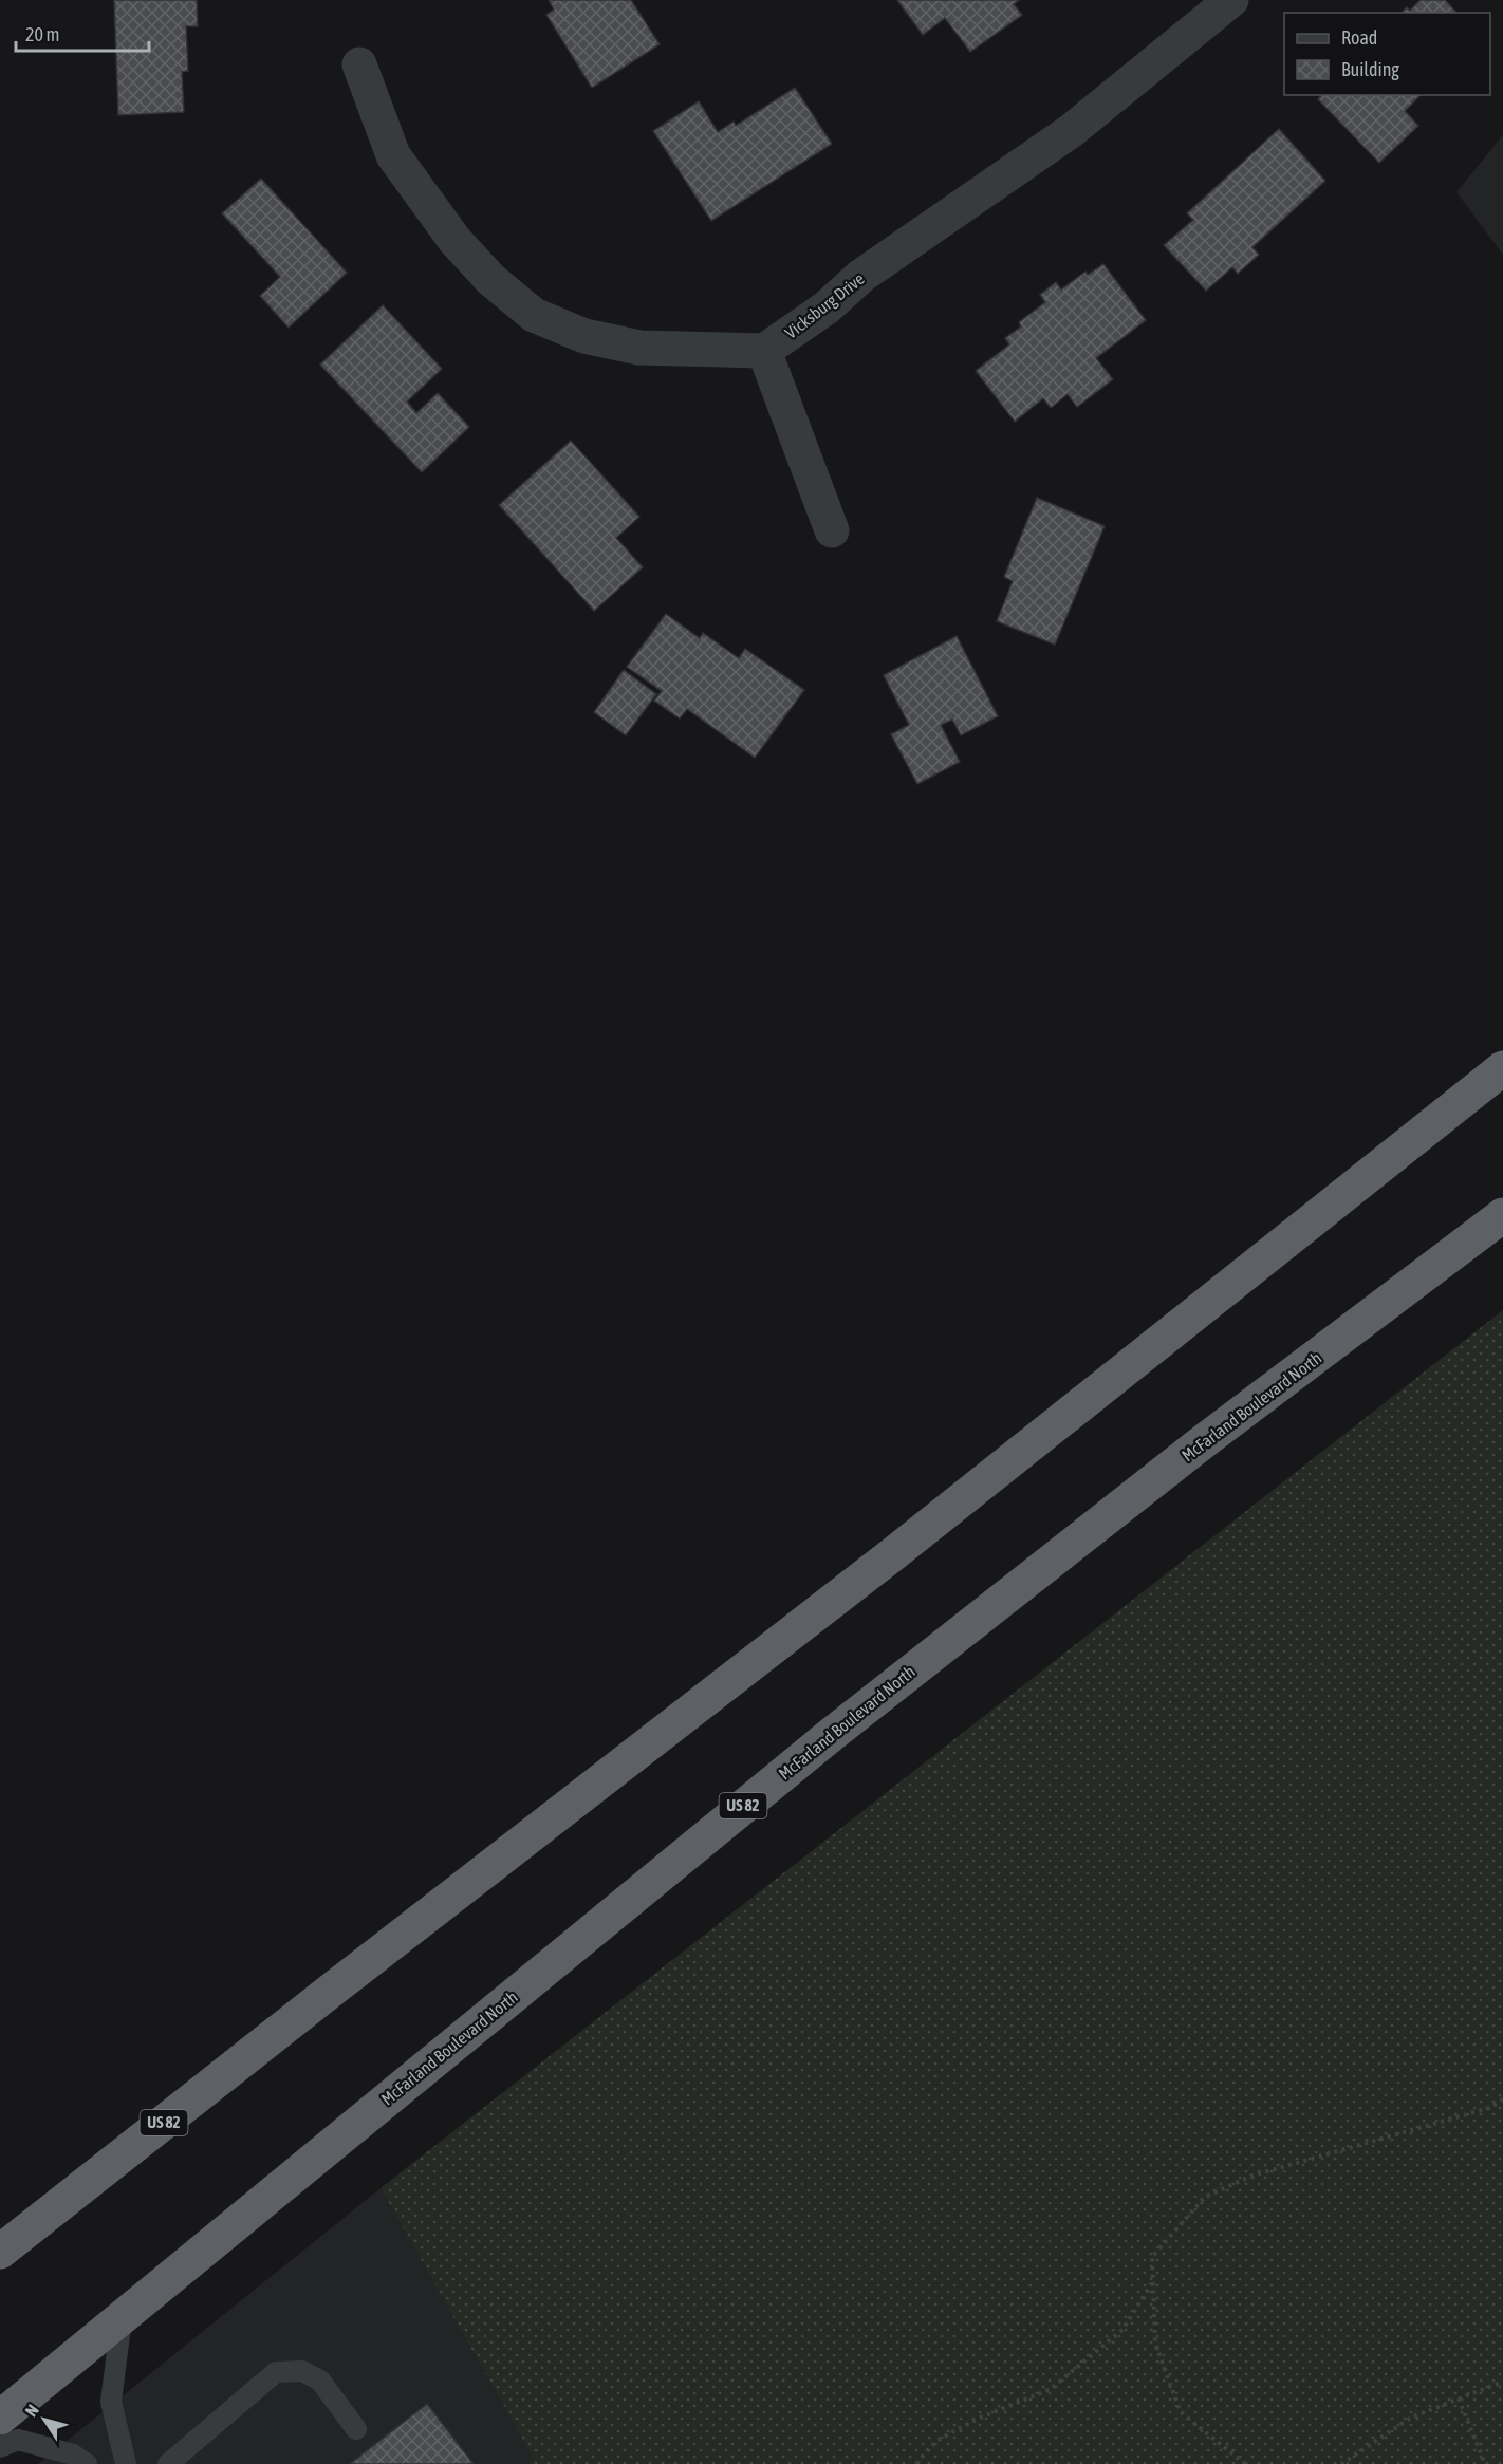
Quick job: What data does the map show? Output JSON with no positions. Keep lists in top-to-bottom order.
{
  "streets": {
    "highway": ["McFarland Boulevard North", "US 82"],
    "street": ["Vicksburg Drive"]
  },
  "legend": ["Road", "Building"],
  "scale_bar": "20 m",
  "north": "top left"
}
